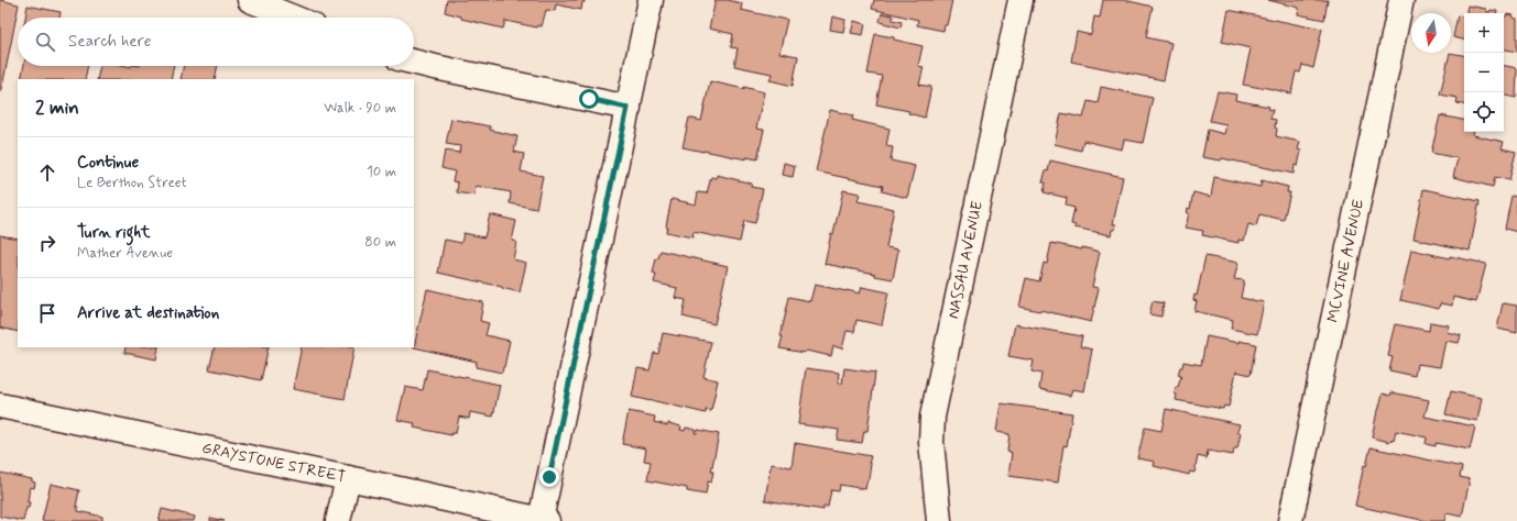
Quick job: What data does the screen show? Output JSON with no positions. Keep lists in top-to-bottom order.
{
  "streets": {
    "street": ["NASSAU AVENUE", "MCVINE AVENUE", "GRAYSTONE STREET"]
  },
  "north": "bottom",
  "page": {
    "map_buttons": ["+", "−"],
    "search": "Search here",
    "heading": ["2 min", "Walk · 90 m"],
    "list": [
      ["Continue", "Le Berthon Street", "10 m"],
      ["Turn right", "Mather Avenue", "80 m"],
      "Arrive at destination"
    ]
  }
}
